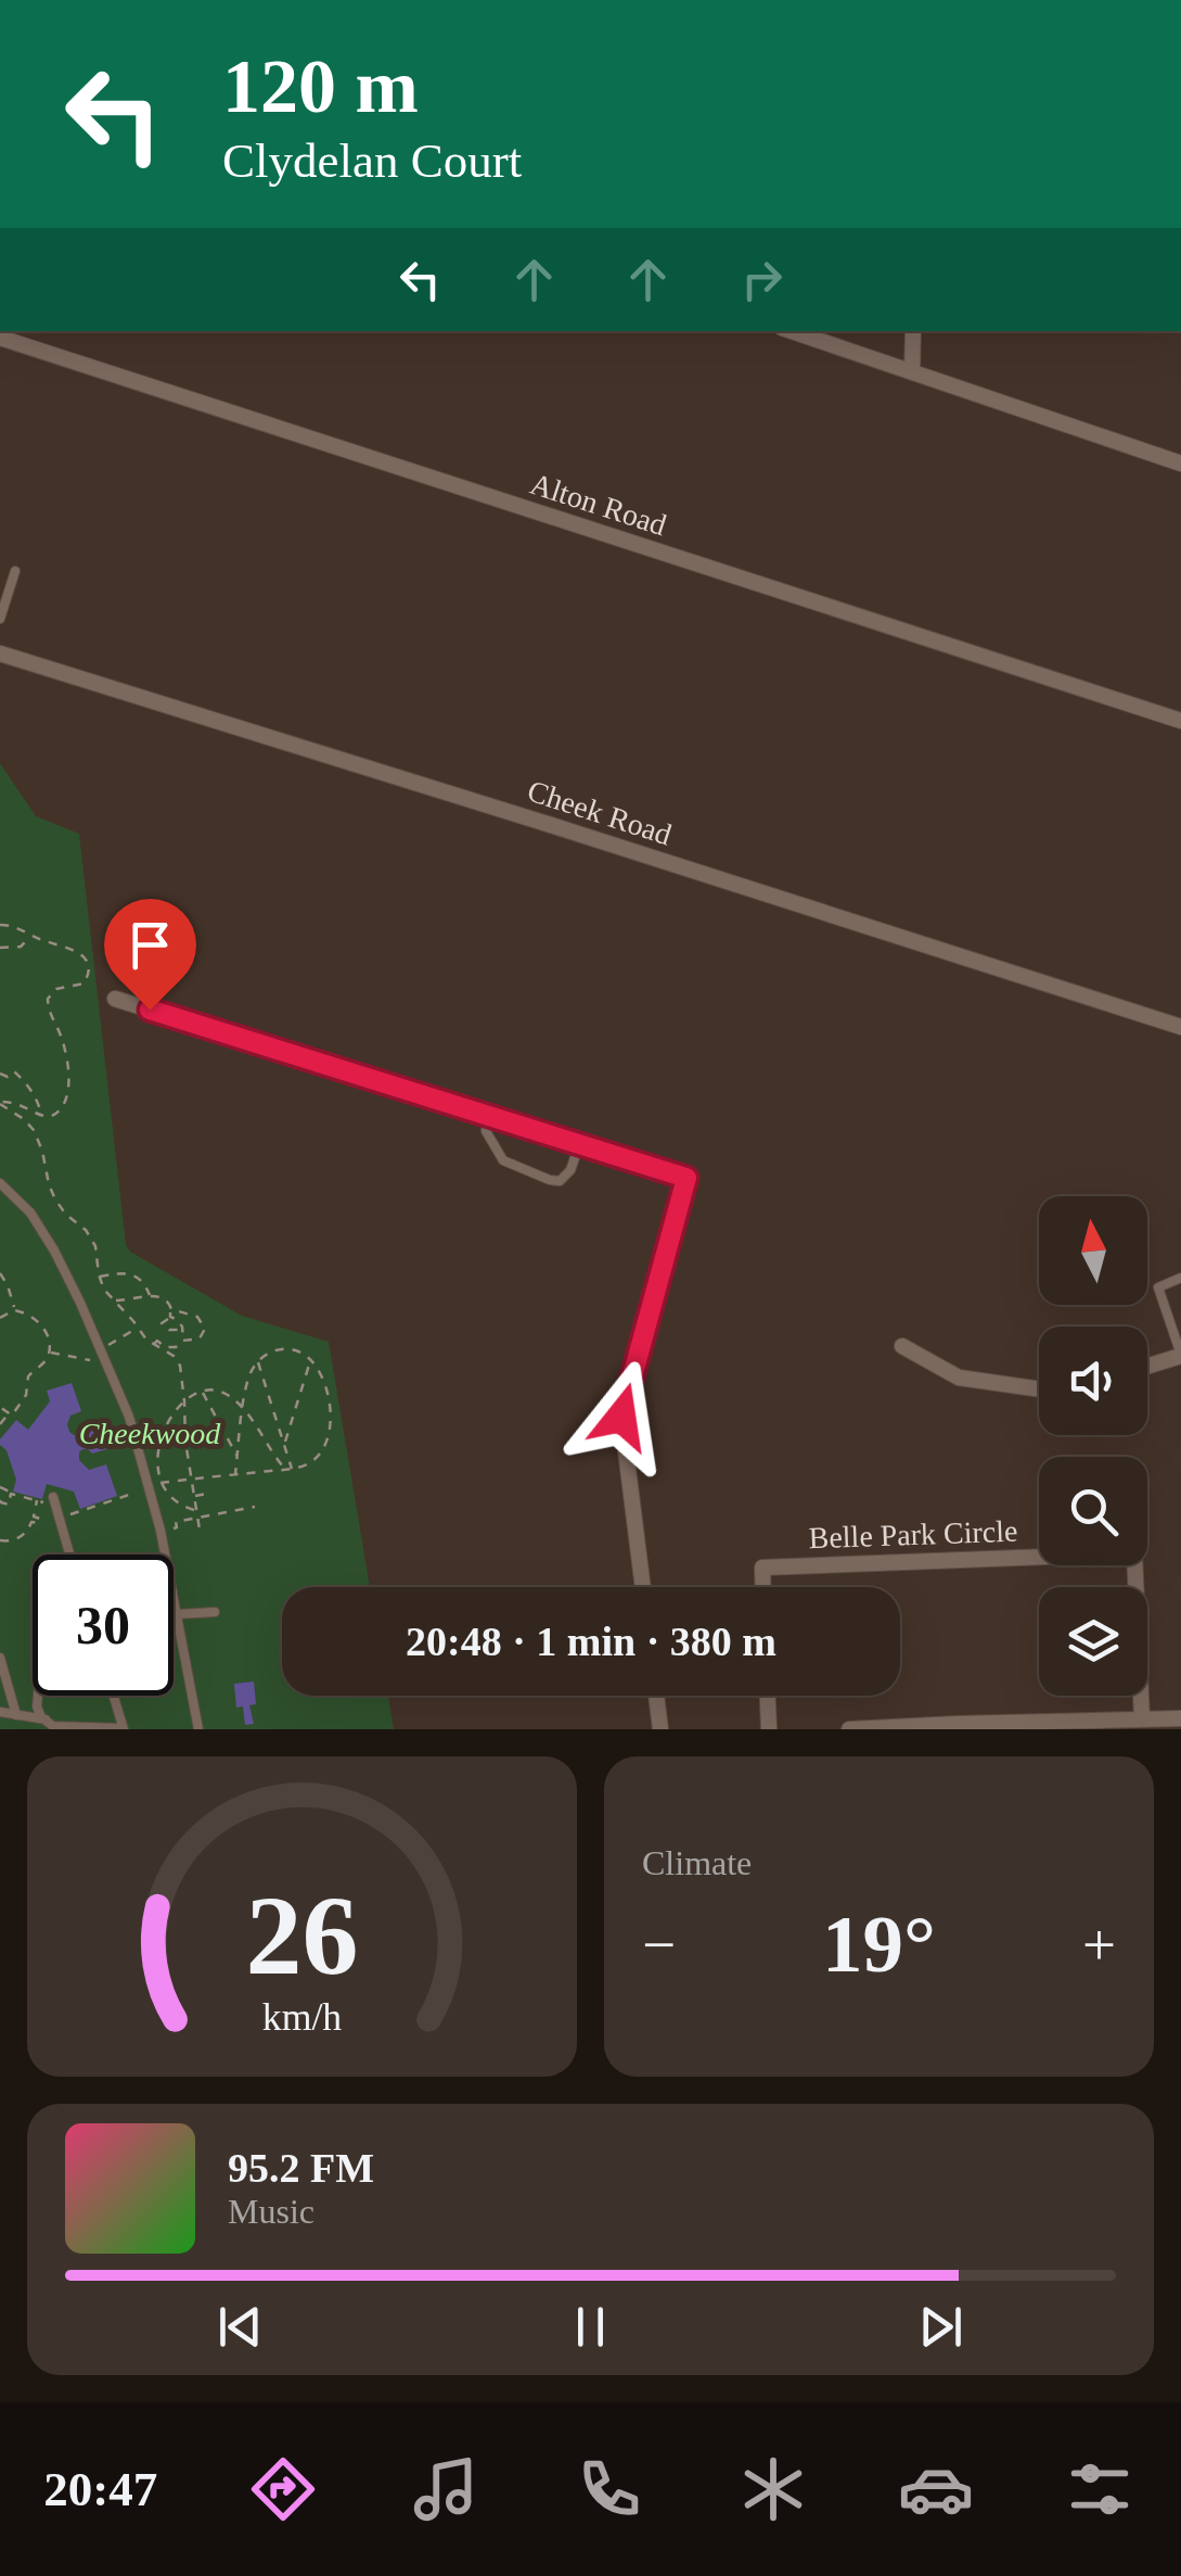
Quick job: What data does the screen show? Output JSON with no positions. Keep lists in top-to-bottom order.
{
  "streets": {
    "street": ["Alton Road", "Cheek Road", "Belle Park Circle"]
  },
  "parks": ["Cheekwood"],
  "north": "top",
  "page": {
    "turn": ["120 m", "Clydelan Court"],
    "limit": "30",
    "trip": "20:48 · 1 min · 380 m",
    "tile": "Climate",
    "heat": ["−", "19°", "+"],
    "song": ["95.2 FM", "Music"],
    "tabs": "20:47",
    "gauge": ["26", "km/h"]
  }
}
